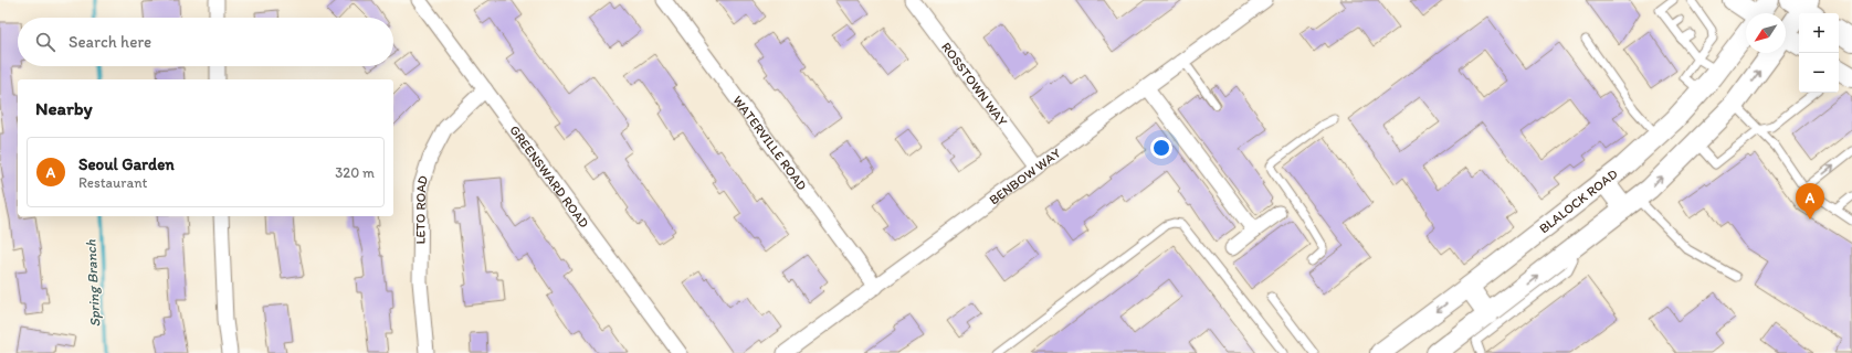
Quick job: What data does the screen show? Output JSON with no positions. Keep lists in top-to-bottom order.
{
  "streets": {
    "main road": ["BLALOCK ROAD"],
    "street": [
      "ROSSTOWN WAY",
      "WATERVILLE ROAD",
      "GREENSWARD ROAD",
      "BENBOW WAY",
      "LETO ROAD"
    ]
  },
  "crossings": [
    ["ROSSTOWN WAY", "BENBOW WAY"],
    ["WATERVILLE ROAD", "BENBOW WAY"],
    ["GREENSWARD ROAD", "LETO ROAD"]
  ],
  "water": ["Spring Branch"],
  "north": "bottom left",
  "page": {
    "map_buttons": ["+", "−"],
    "search": "Search here",
    "heading": "Nearby",
    "list": [
      {
        "mark": "A",
        "name": "Seoul Garden",
        "note": "Restaurant",
        "value": "320 m"
      }
    ],
    "pins": "A"
  }
}
